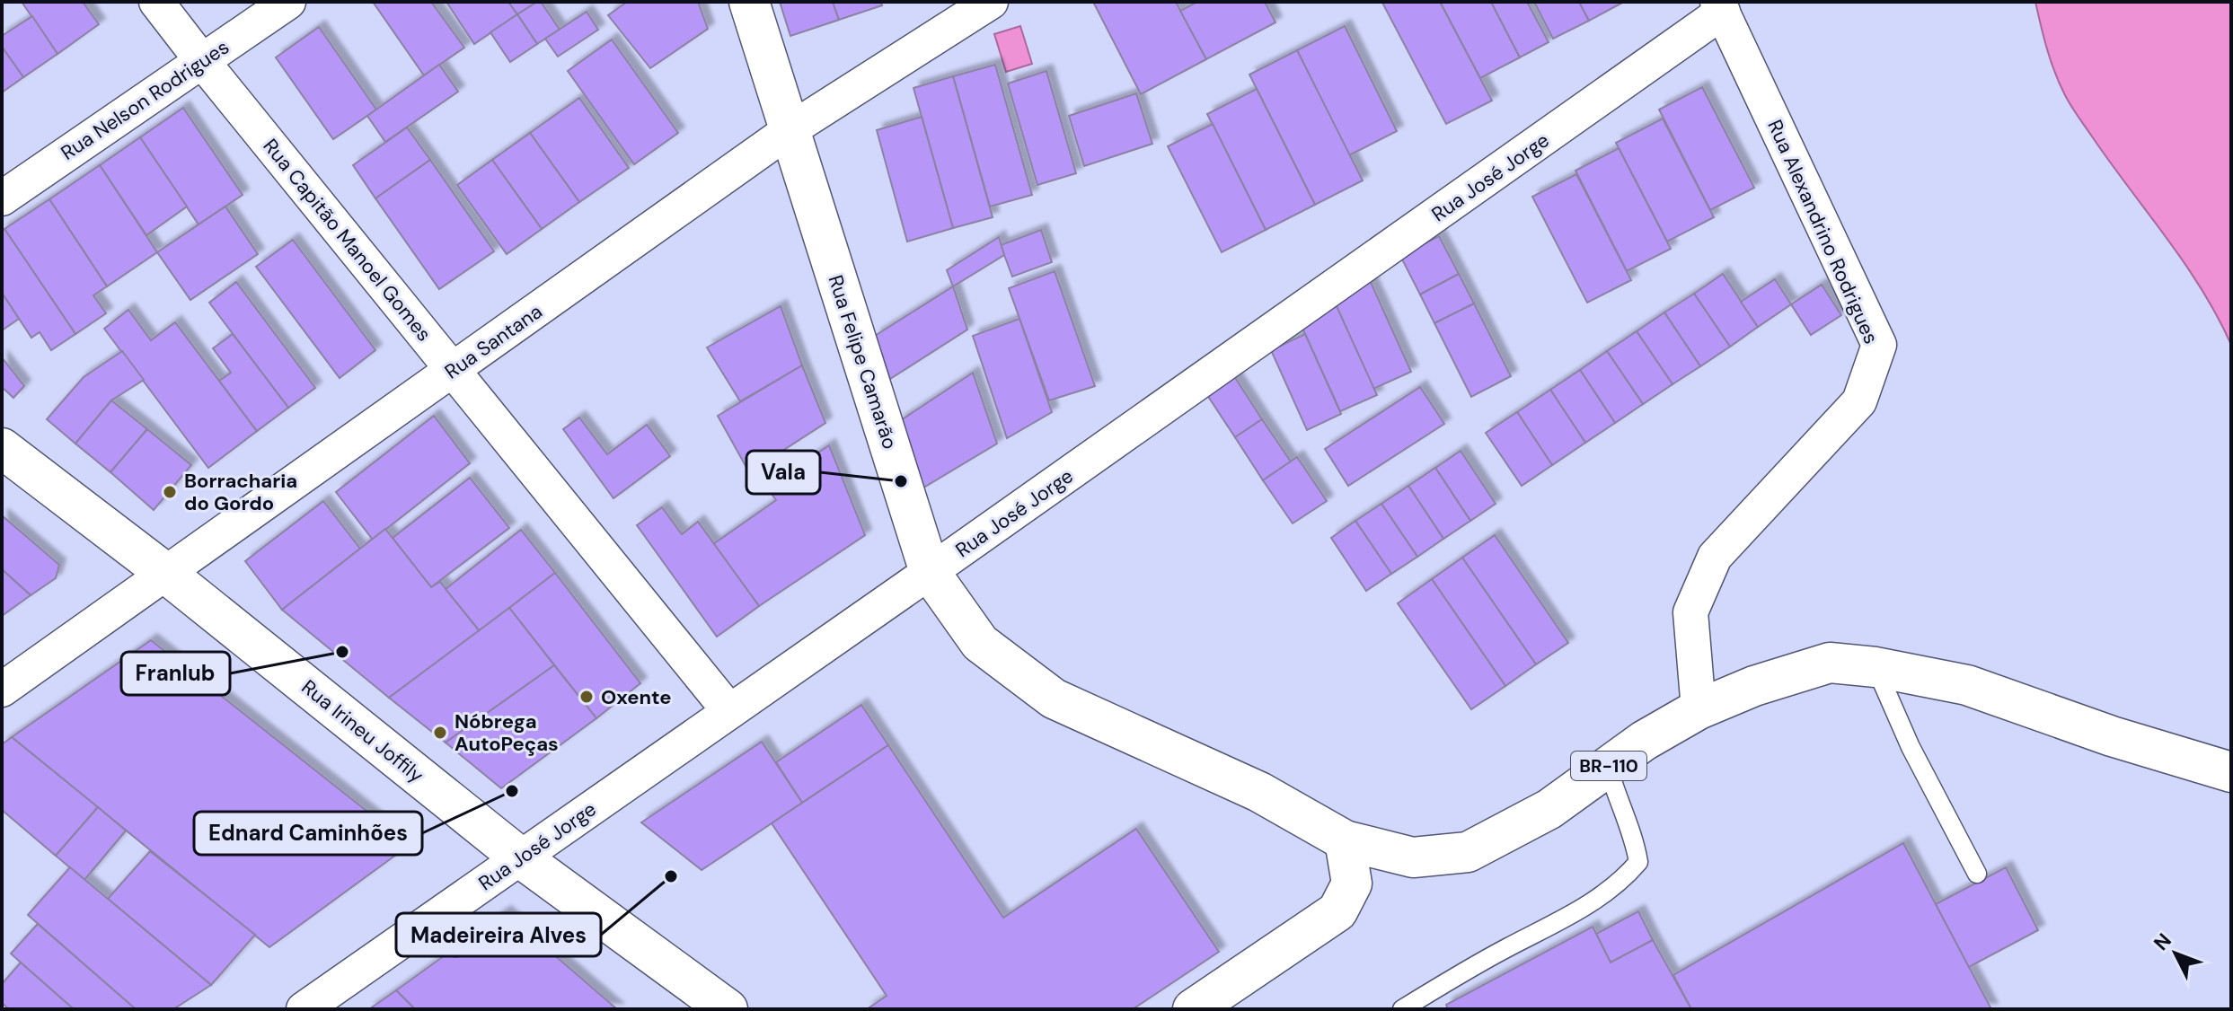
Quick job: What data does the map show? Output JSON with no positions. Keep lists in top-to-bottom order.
{
  "streets": {
    "main road": ["Rua Felipe Camarão", "Rua Irineu Joffily", "BR-110"],
    "street": [
      "Rua Nelson Rodrigues",
      "Rua José Jorge",
      "Rua Alexandrino Rodrigues",
      "Rua Capitão Manoel Gomes",
      "Rua Santana"
    ]
  },
  "crossings": [
    ["Rua Nelson Rodrigues", "Rua Capitão Manoel Gomes"],
    ["Rua José Jorge", "Rua Alexandrino Rodrigues"],
    ["Rua José Jorge", "Rua Capitão Manoel Gomes"],
    ["Rua José Jorge", "Rua Felipe Camarão"],
    ["Rua José Jorge", "Rua Irineu Joffily"],
    ["Rua Alexandrino Rodrigues", "BR-110"],
    ["Rua Capitão Manoel Gomes", "Rua Santana"],
    ["Rua Santana", "Rua Felipe Camarão"],
    ["Rua Santana", "Rua Irineu Joffily"],
    ["Rua Felipe Camarão", "BR-110"]
  ],
  "places": [
    "Vala",
    "Borracharia do Gordo",
    "Franlub",
    "Oxente",
    "Nóbrega AutoPeças",
    "Ednard Caminhões",
    "Madeireira Alves"
  ],
  "north": "top left"
}
